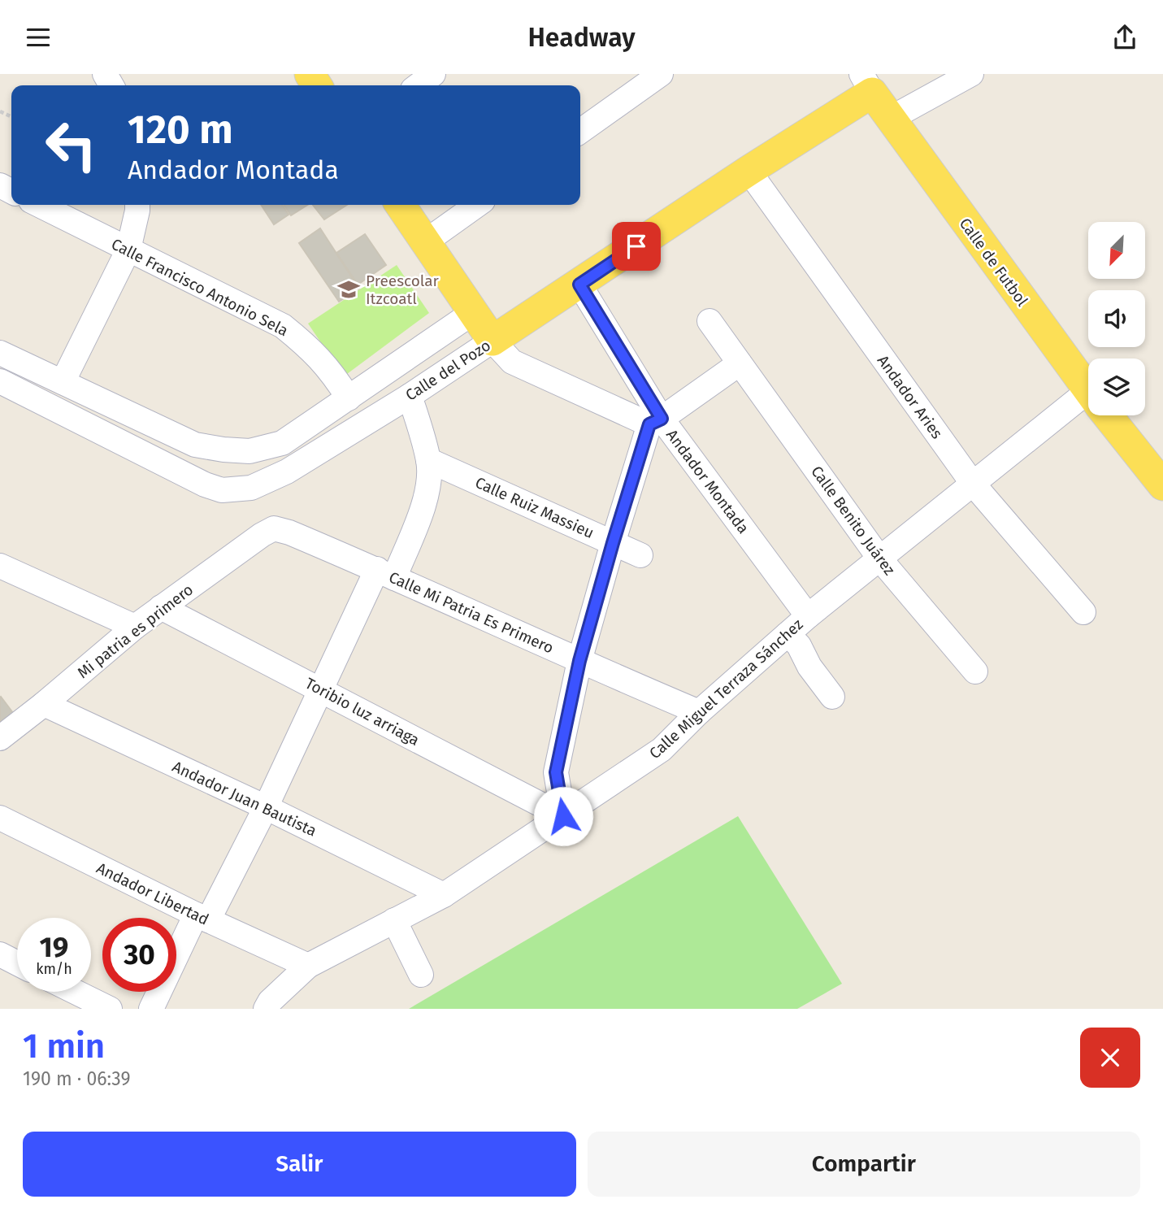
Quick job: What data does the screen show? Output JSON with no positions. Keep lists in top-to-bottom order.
{
  "streets": {
    "main road": ["Calle de Futbol", "Calle del Pozo"],
    "street": [
      "Calle Francisco Antonio Sela",
      "Andador Aries",
      "Andador Montada",
      "Calle Ruiz Massieu",
      "Calle Benito Juárez",
      "Calle Mi Patria Es Primero",
      "Mi patria es primero",
      "Calle Miguel Terraza Sánchez",
      "Toribio luz arriaga",
      "Andador Juan Bautista",
      "Andador Libertad"
    ]
  },
  "crossings": [
    ["Calle de Futbol", "Calle del Pozo"],
    ["Calle del Pozo", "Andador Aries"],
    ["Calle del Pozo", "Andador Montada"],
    ["Andador Aries", "Calle Miguel Terraza Sánchez"],
    ["Andador Montada", "Calle Miguel Terraza Sánchez"],
    ["Calle Benito Juárez", "Calle Miguel Terraza Sánchez"],
    ["Calle Mi Patria Es Primero", "Mi patria es primero"],
    ["Calle Mi Patria Es Primero", "Calle Miguel Terraza Sánchez"],
    ["Mi patria es primero", "Toribio luz arriaga"],
    ["Mi patria es primero", "Andador Juan Bautista"],
    ["Calle Miguel Terraza Sánchez", "Toribio luz arriaga"],
    ["Calle Miguel Terraza Sánchez", "Andador Juan Bautista"],
    ["Calle Miguel Terraza Sánchez", "Andador Libertad"]
  ],
  "places": {
    "school or university": ["Preescolar Itzcoatl"]
  },
  "north": "bottom left",
  "page": {
    "header": "Headway",
    "turn": ["120 m", "Andador Montada"],
    "speed": "19 km/h",
    "limit": "30",
    "heading": ["1 min", "190 m · 06:39"],
    "buttons": ["Salir", "Compartir"]
  }
}
